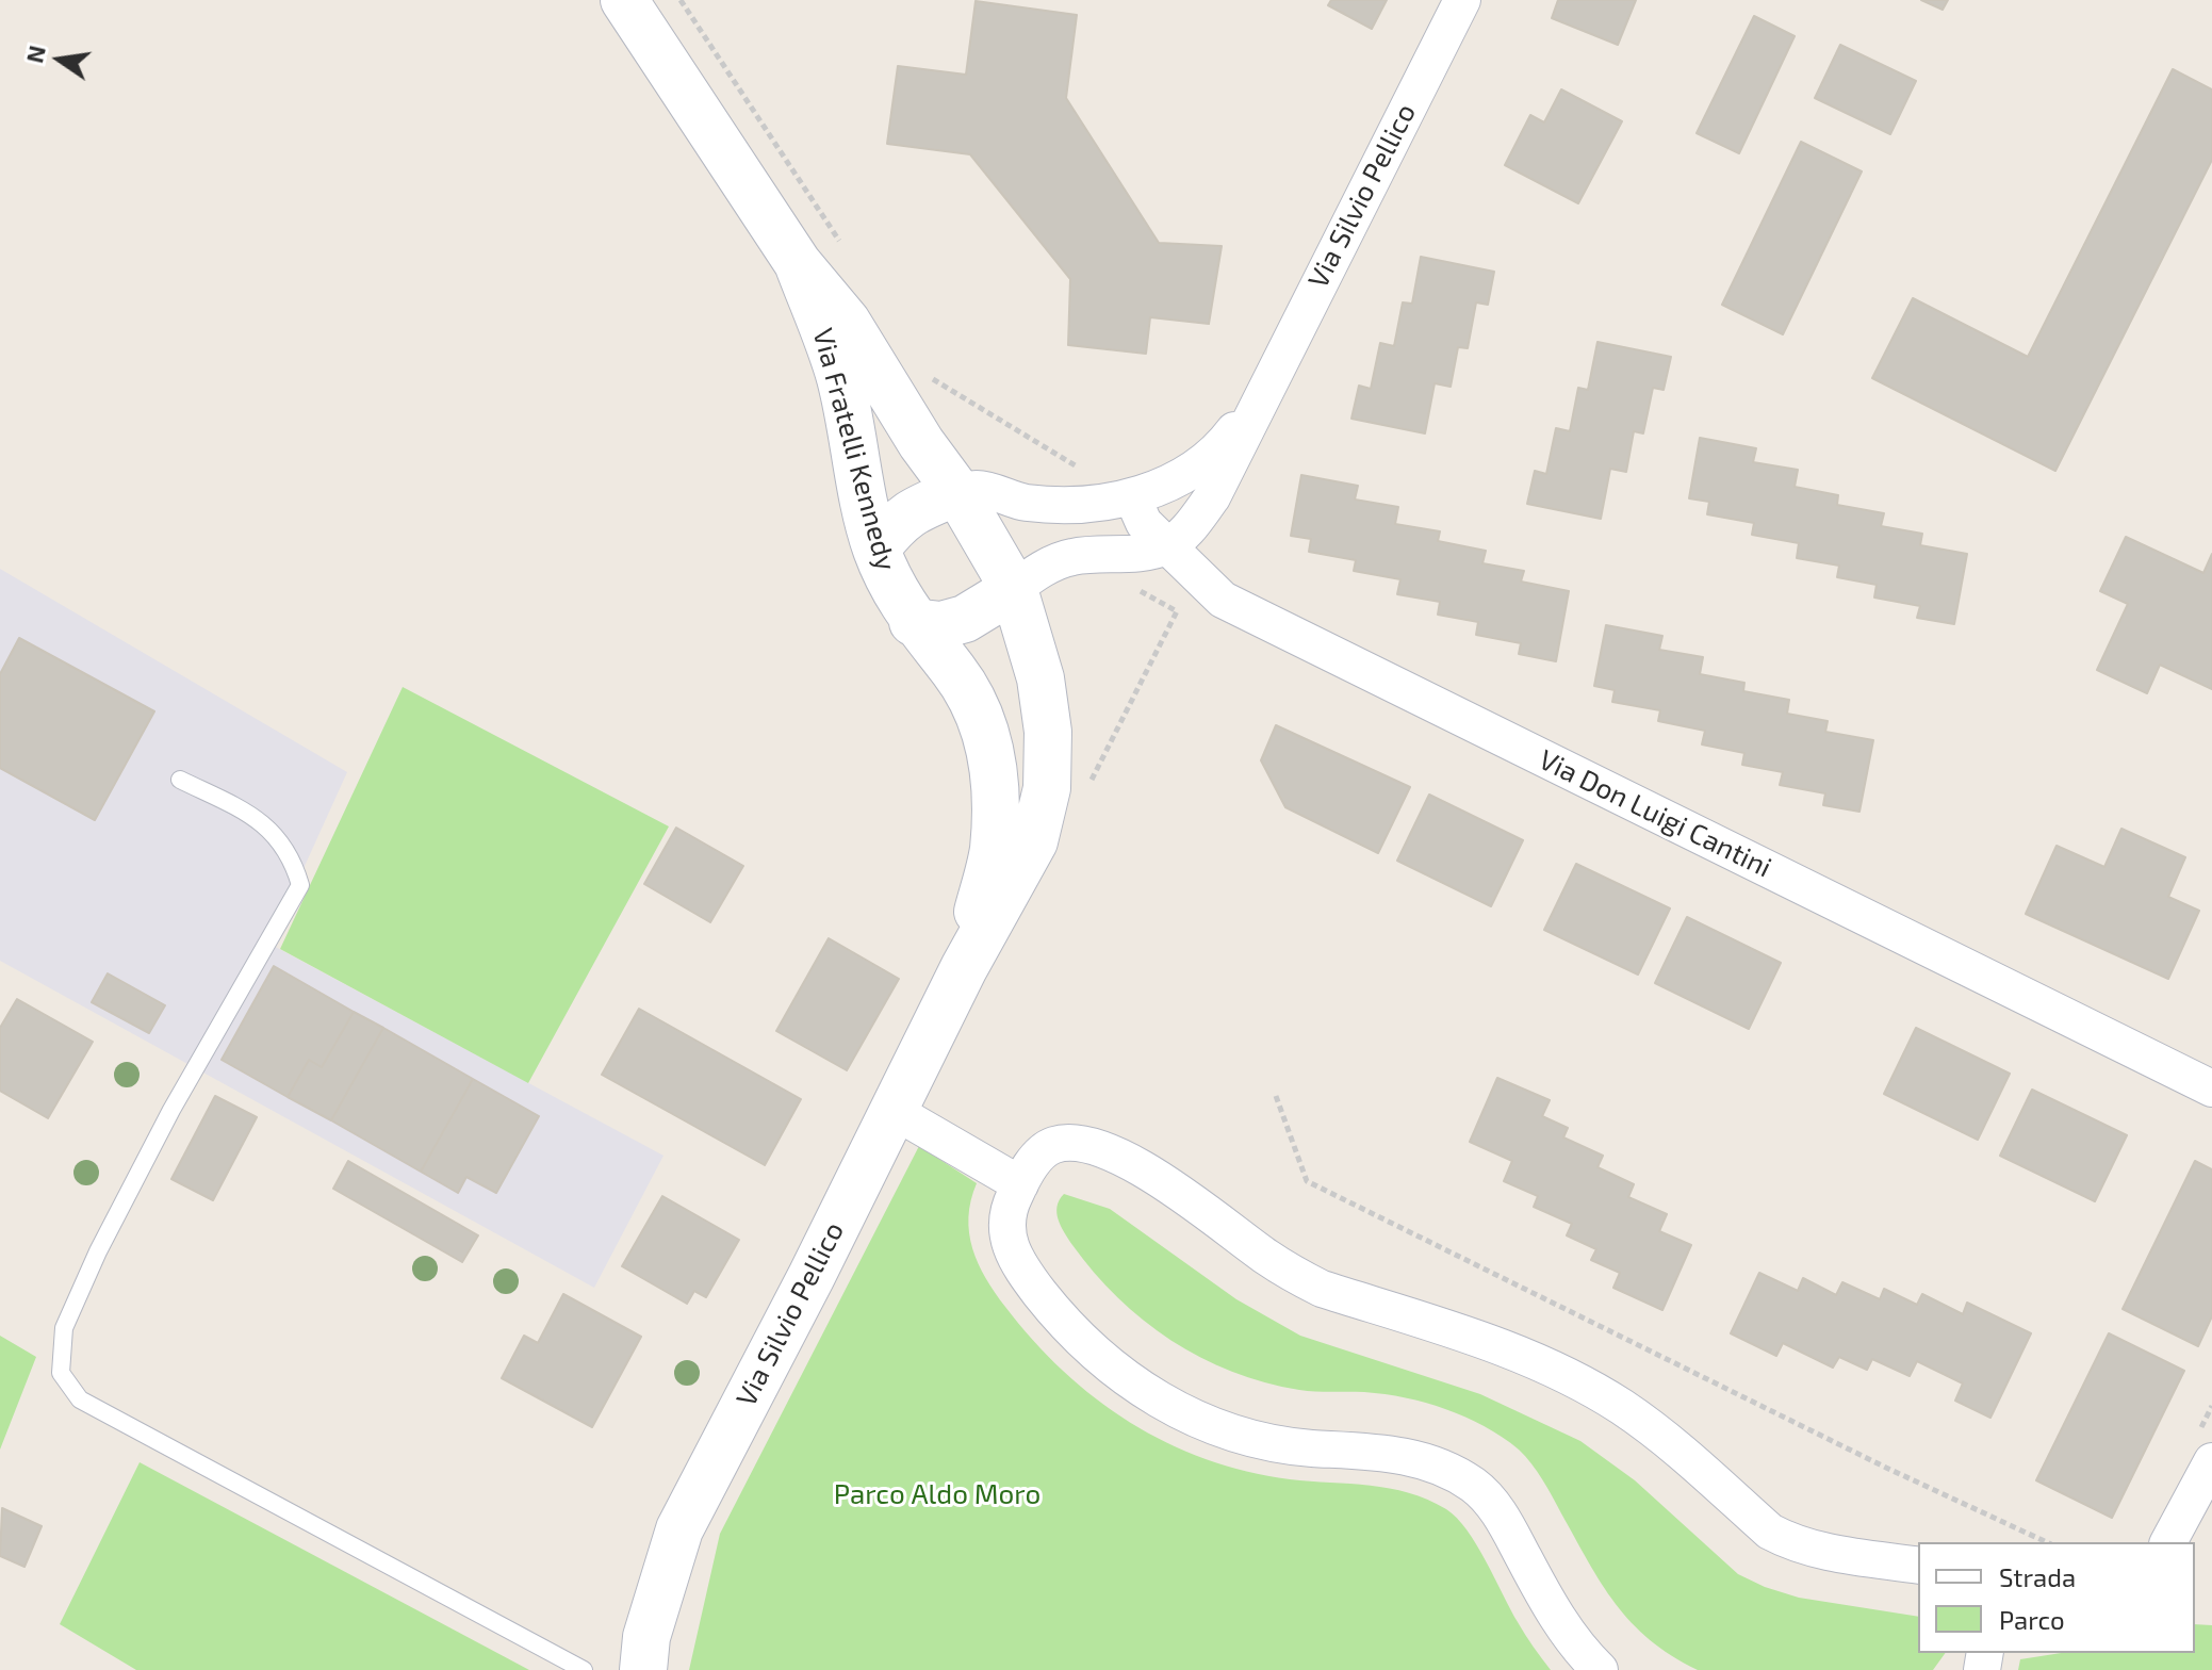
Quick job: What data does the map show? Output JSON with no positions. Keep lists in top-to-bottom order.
{
  "streets": {
    "street": ["Via Silvio Pellico", "Via Fratelli Kennedy", "Via Don Luigi Cantini"]
  },
  "crossings": [
    ["Via Silvio Pellico", "Via Fratelli Kennedy"],
    ["Via Silvio Pellico", "Via Don Luigi Cantini"]
  ],
  "parks": ["Parco Aldo Moro"],
  "legend": ["Strada", "Parco"],
  "north": "left"
}
